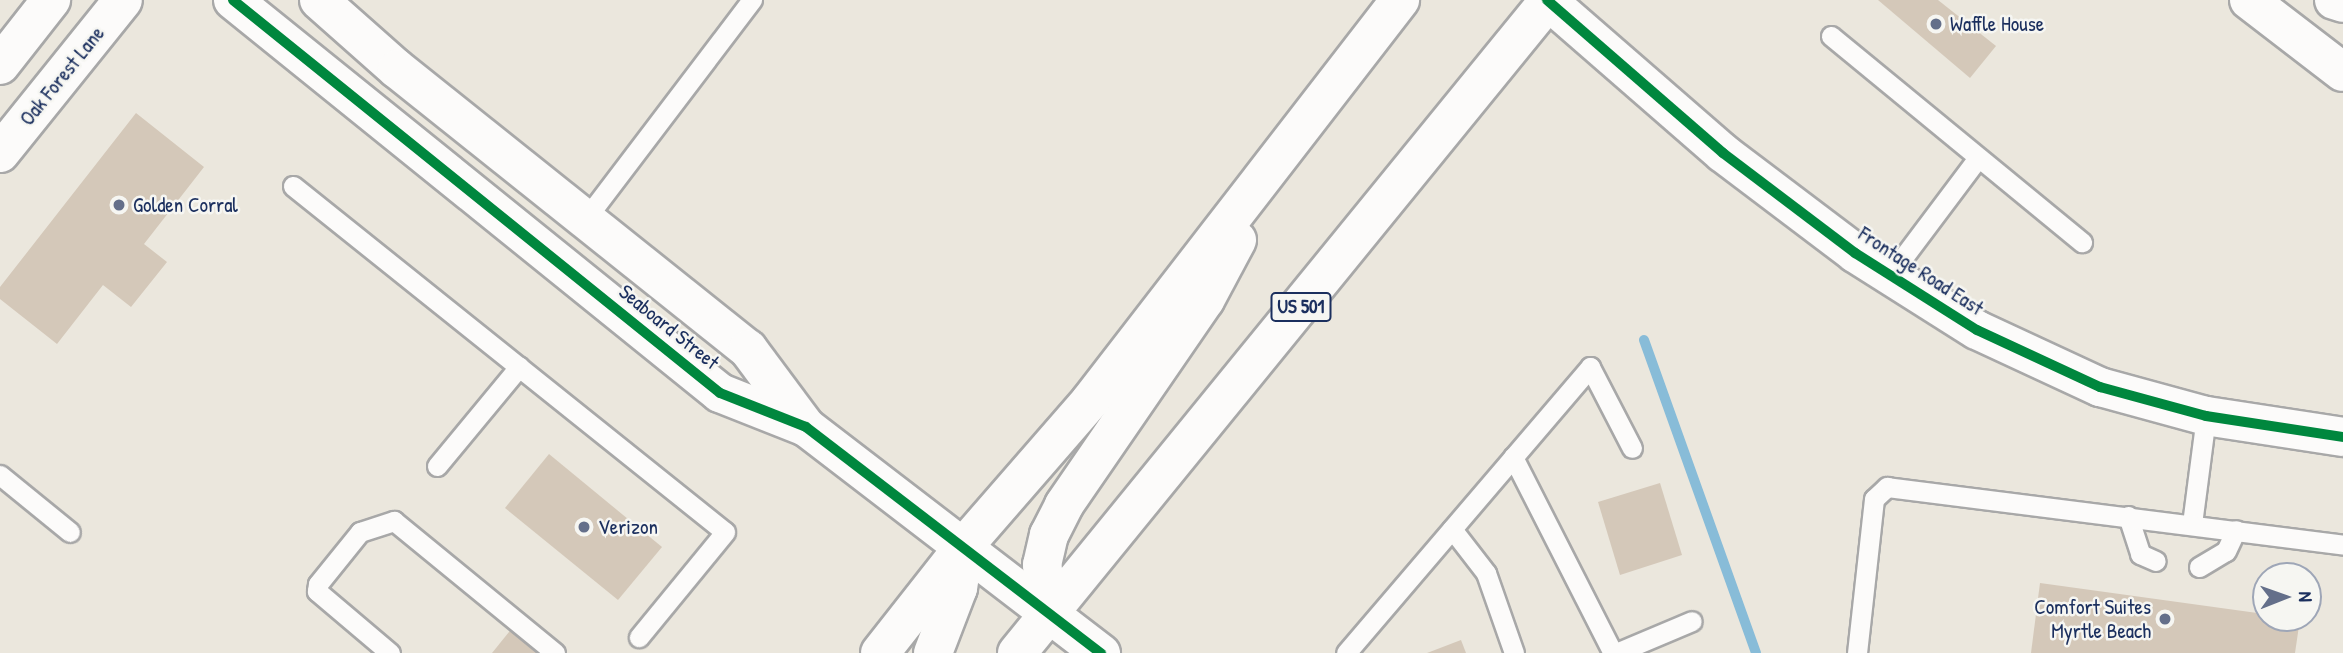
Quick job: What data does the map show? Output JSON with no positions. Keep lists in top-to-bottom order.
{
  "streets": {
    "main road": [
      "Oak Forest Lane",
      "Frontage Road East",
      "US 501",
      "Seaboard Street"
    ]
  },
  "crossings": [
    ["Frontage Road East", "US 501"],
    ["US 501", "Seaboard Street"]
  ],
  "places": [
    "Waffle House",
    "Golden Corral",
    "Verizon",
    "Comfort Suites Myrtle Beach"
  ],
  "north": "right"
}
